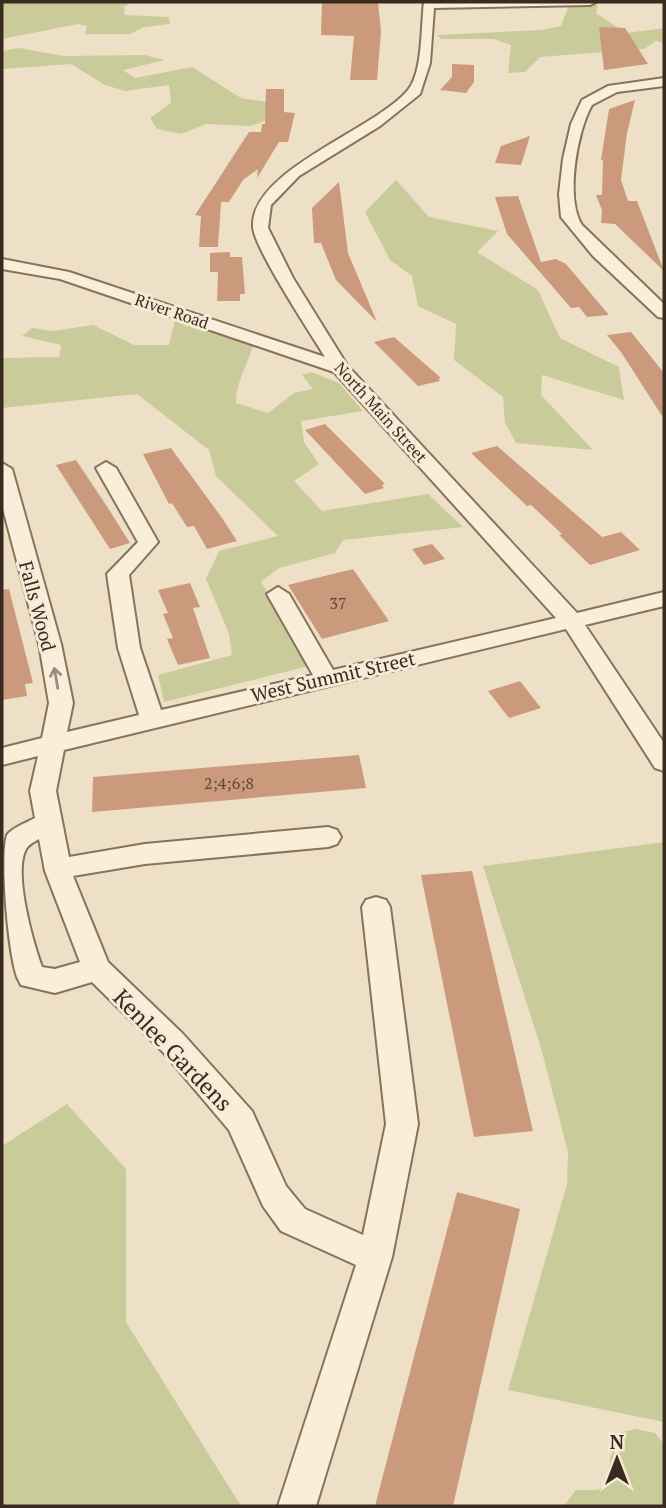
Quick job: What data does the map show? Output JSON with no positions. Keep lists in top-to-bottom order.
{
  "streets": {
    "street": [
      "River Road",
      "North Main Street",
      "Falls Wood",
      "West Summit Street",
      "Kenlee Gardens"
    ]
  },
  "crossings": [
    ["River Road", "North Main Street"],
    ["North Main Street", "West Summit Street"],
    ["Falls Wood", "West Summit Street"],
    ["Falls Wood", "Kenlee Gardens"],
    ["West Summit Street", "Kenlee Gardens"]
  ],
  "house_numbers": ["37", "2;4;6;8"],
  "north": "top"
}
